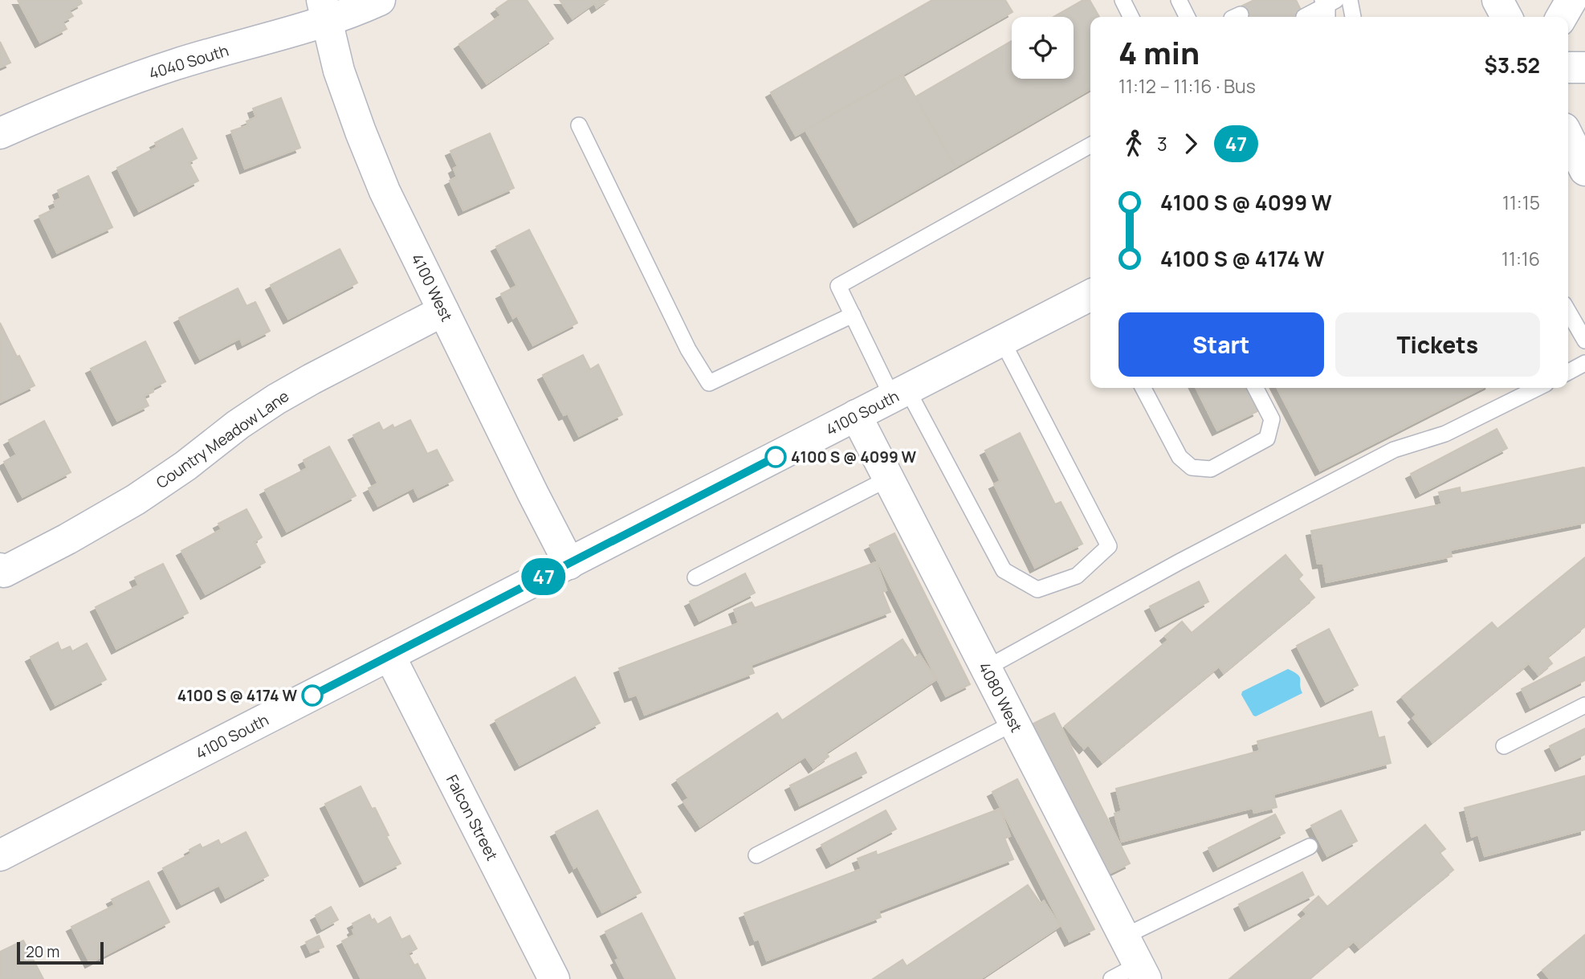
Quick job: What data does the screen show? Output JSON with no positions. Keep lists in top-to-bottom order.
{
  "streets": {
    "street": [
      "4040 South",
      "4100 West",
      "4100 South",
      "Country Meadow Lane",
      "4080 West",
      "Falcon Street"
    ]
  },
  "crossings": [
    ["4040 South", "4100 West"],
    ["4100 West", "4100 South"],
    ["4100 West", "Country Meadow Lane"],
    ["4100 South", "4080 West"],
    ["4100 South", "Falcon Street"]
  ],
  "places": ["4100 S @ 4099 W", "4100 S @ 4174 W"],
  "lines": ["bus line 47"],
  "scale_bar": "20 m",
  "page": {
    "on_map": "47",
    "heading": ["4 min", "11:12 – 11:16 · Bus", "$3.52"],
    "legs": ["3", "47"],
    "list": [
      {
        "name": "4100 S @ 4099 W",
        "value": "11:15"
      },
      {
        "name": "4100 S @ 4174 W",
        "value": "11:16"
      }
    ],
    "buttons": ["Start", "Tickets"],
    "scale": "20 m"
  }
}
